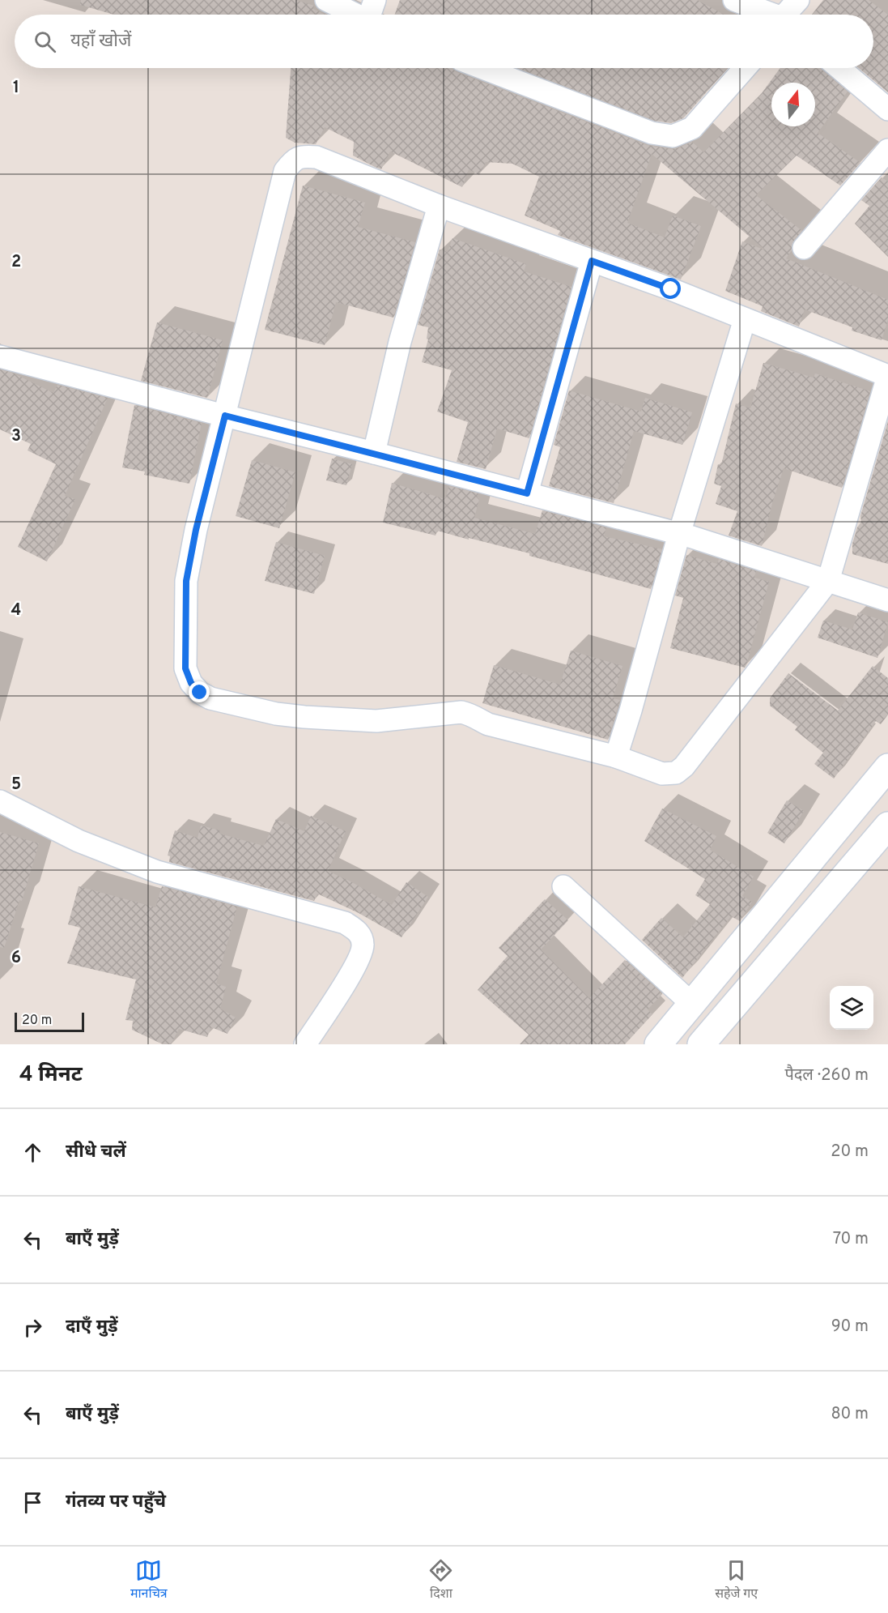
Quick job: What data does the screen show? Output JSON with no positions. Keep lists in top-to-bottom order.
{
  "scale_bar": "20 m",
  "north": "top",
  "page": {
    "search": "यहाँ खोजें",
    "scale": "20 m",
    "heading": ["4 मिनट", "पैदल · 260 m"],
    "list": [
      ["सीधे चलें", "20 m"],
      ["बाएँ मुड़ें", "70 m"],
      ["दाएँ मुड़ें", "90 m"],
      ["बाएँ मुड़ें", "80 m"],
      "गंतव्य पर पहुँचे"
    ],
    "nav": ["मानचित्र", "दिशा", "सहेजे गए"]
  },
  "grid": {
    "rows": [
      "1",
      "2",
      "3",
      "4",
      "5",
      "6"
    ]
  }
}
